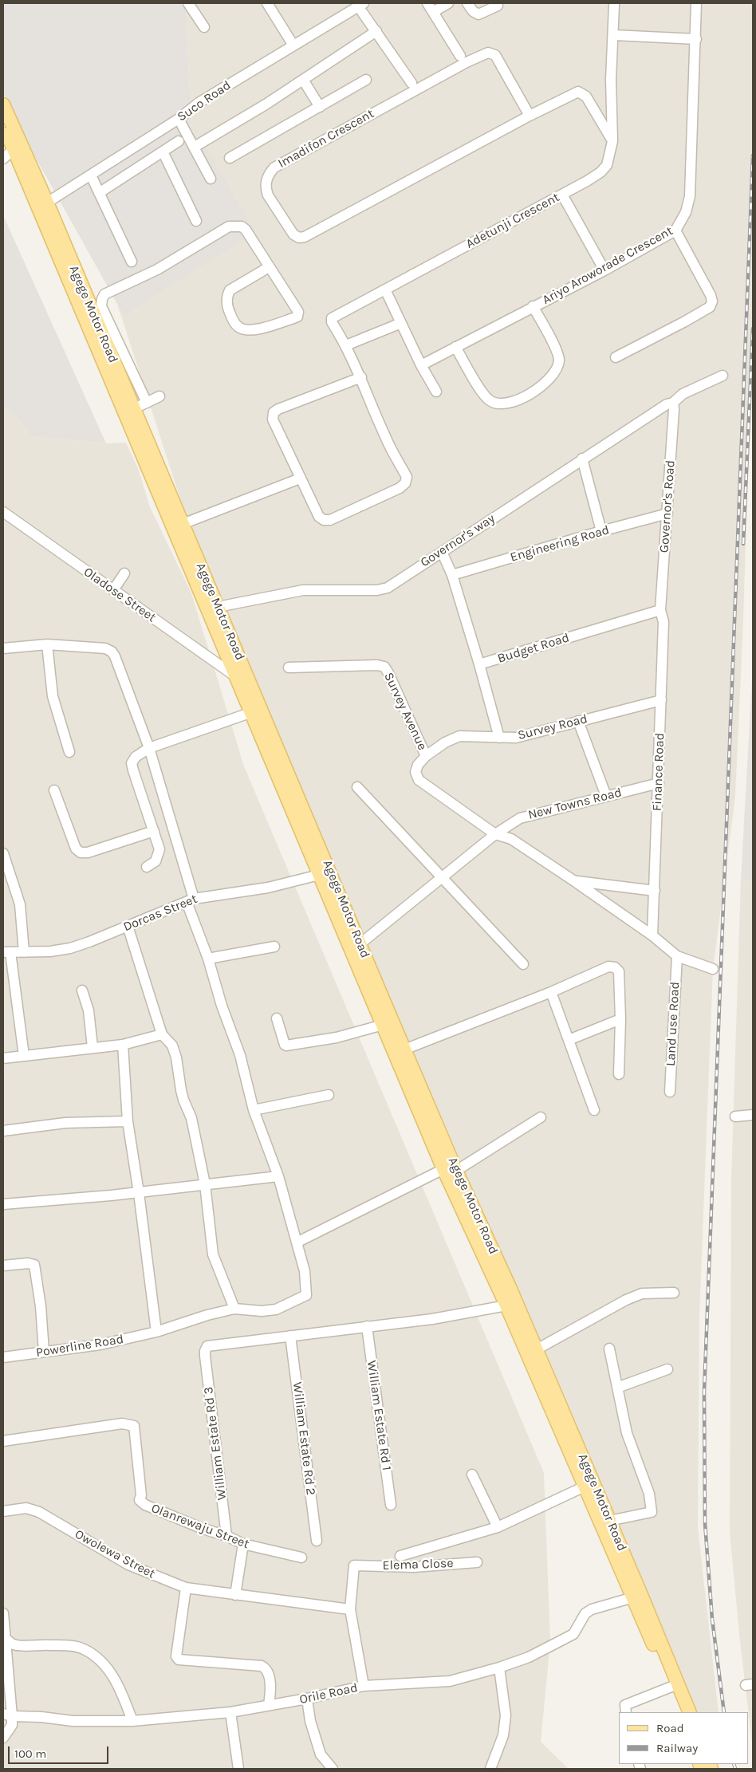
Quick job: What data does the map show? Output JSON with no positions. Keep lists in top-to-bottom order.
{
  "streets": {
    "main road": ["Agege Motor Road"],
    "street": [
      "Suco Road",
      "Imadifon Crescent",
      "Adetunji Crescent",
      "Ariyo Aroworade Crescent",
      "Governor's Road",
      "Governor's way",
      "Engineering Road",
      "Oladose Street",
      "Budget Road",
      "Survey Avenue",
      "Survey Road",
      "Finance Road",
      "New Towns Road",
      "Dorcas Street",
      "Land use Road",
      "Powerline Road",
      "William Estate Rd 1",
      "William Estate Rd 2",
      "William Estate Rd 3",
      "Olanrewaju Street",
      "Owolewa Street",
      "Elema Close",
      "Orile Road"
    ]
  },
  "crossings": [
    ["Suco Road", "Agege Motor Road"],
    ["Imadifon Crescent", "Adetunji Crescent"],
    ["Agege Motor Road", "Governor's way"],
    ["Agege Motor Road", "Oladose Street"],
    ["Agege Motor Road", "New Towns Road"],
    ["Agege Motor Road", "Dorcas Street"],
    ["Agege Motor Road", "Orile Road"],
    ["Governor's Road", "Governor's way"],
    ["Governor's Road", "Engineering Road"],
    ["Governor's Road", "Budget Road"],
    ["Governor's Road", "Finance Road"],
    ["Budget Road", "Finance Road"],
    ["Survey Avenue", "Survey Road"],
    ["Survey Road", "Finance Road"],
    ["Survey Road", "New Towns Road"],
    ["Finance Road", "New Towns Road"],
    ["William Estate Rd 2", "William Estate Rd 3"],
    ["William Estate Rd 3", "Olanrewaju Street"],
    ["Owolewa Street", "Elema Close"]
  ],
  "legend": ["Road", "Railway"],
  "scale_bar": "100 m"
}
